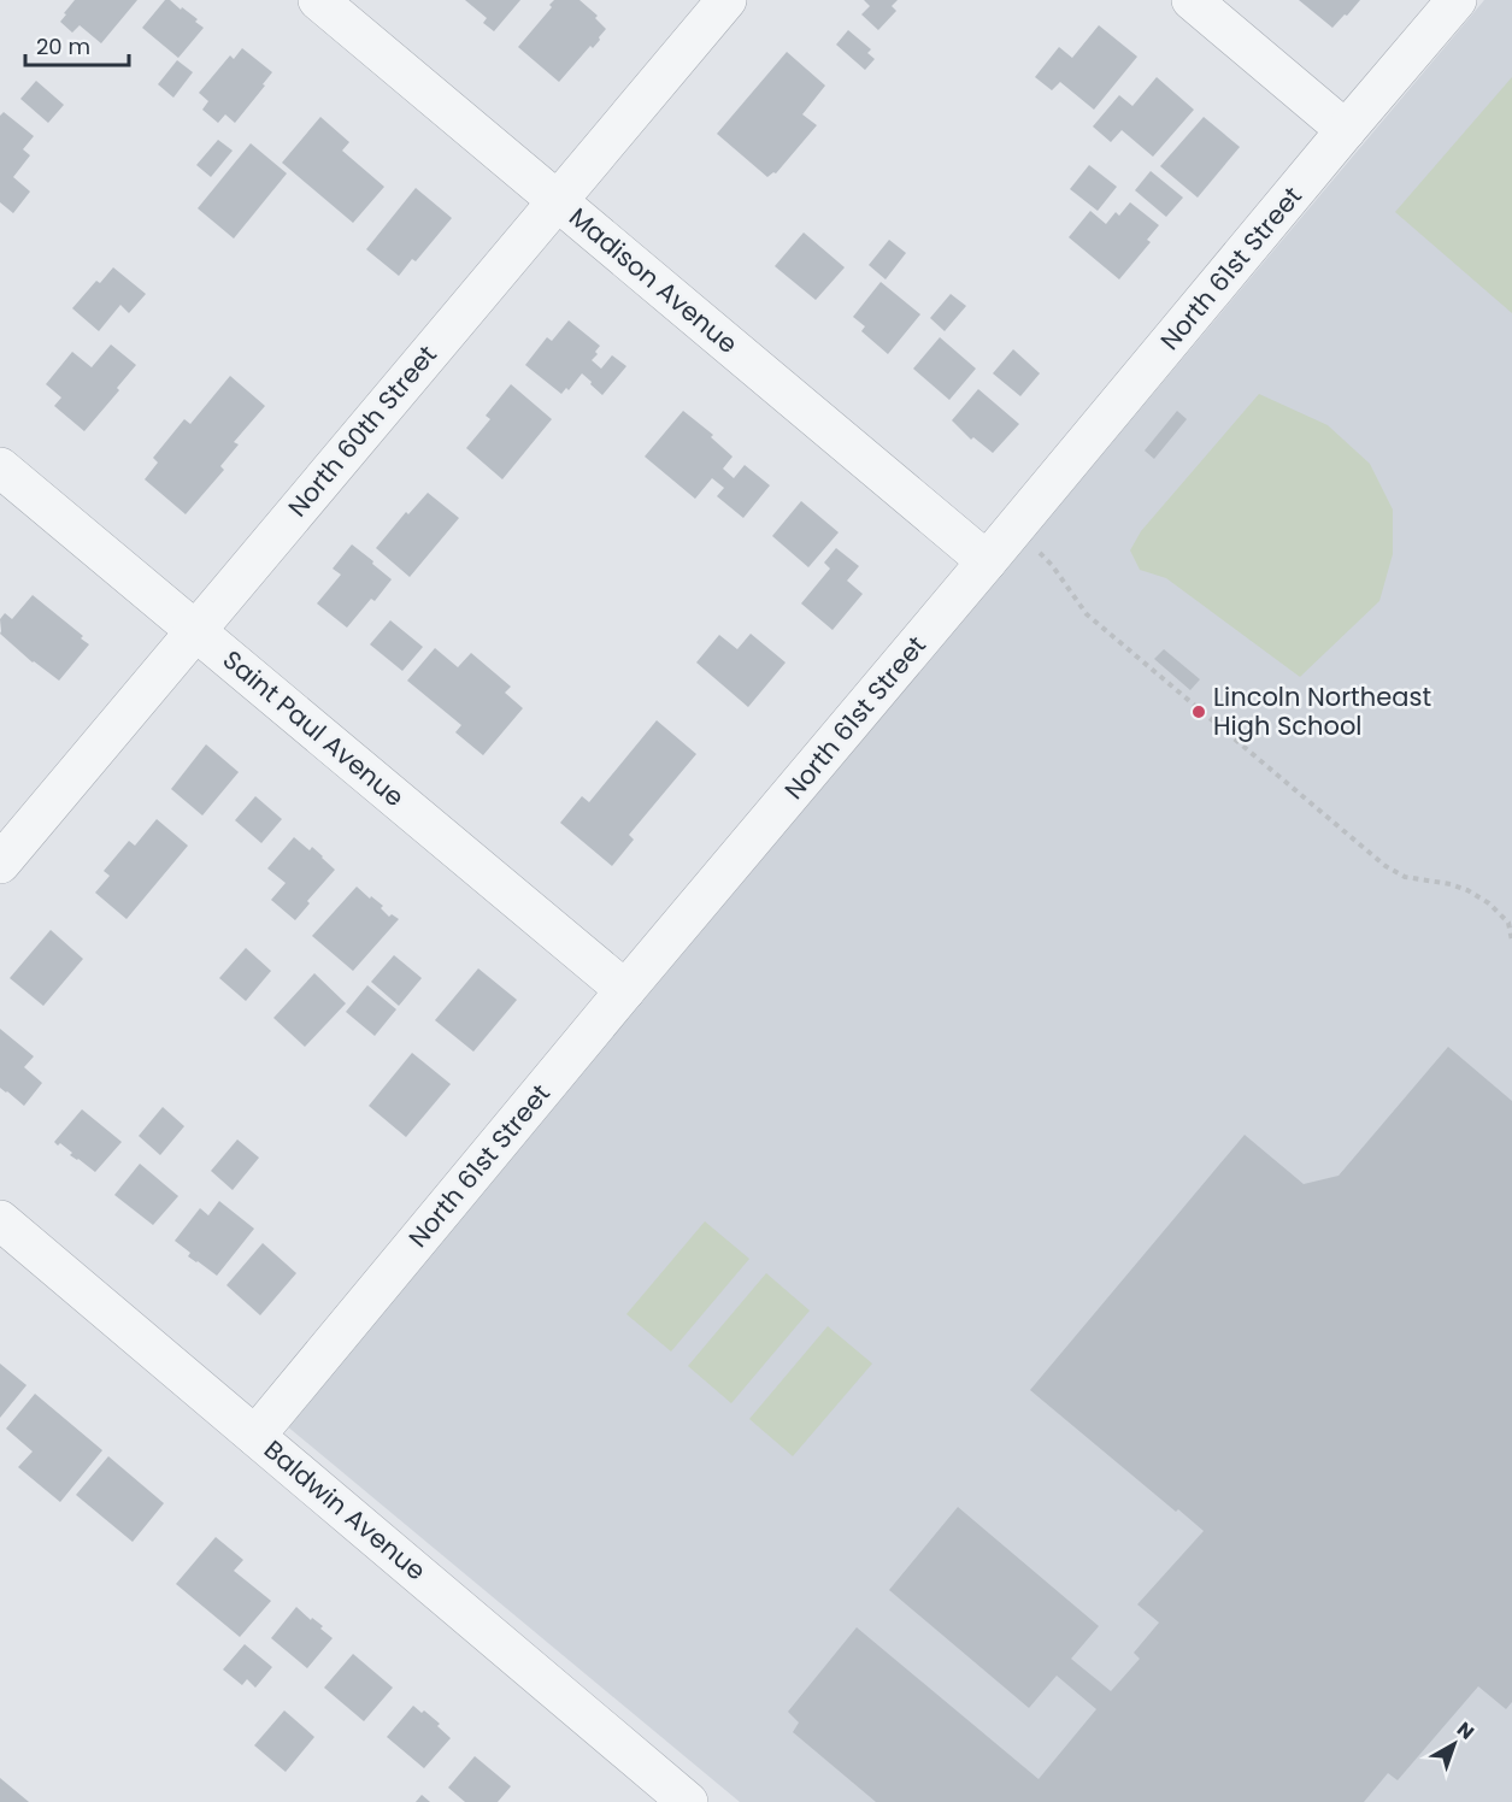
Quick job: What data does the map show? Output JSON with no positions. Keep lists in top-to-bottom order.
{
  "streets": {
    "street": [
      "North 61st Street",
      "Madison Avenue",
      "North 60th Street",
      "Saint Paul Avenue",
      "Baldwin Avenue"
    ]
  },
  "crossings": [
    ["North 61st Street", "Madison Avenue"],
    ["North 61st Street", "Saint Paul Avenue"],
    ["North 61st Street", "Baldwin Avenue"],
    ["Madison Avenue", "North 60th Street"],
    ["North 60th Street", "Saint Paul Avenue"]
  ],
  "places": ["Lincoln Northeast High School"],
  "scale_bar": "20 m",
  "north": "top right"
}
